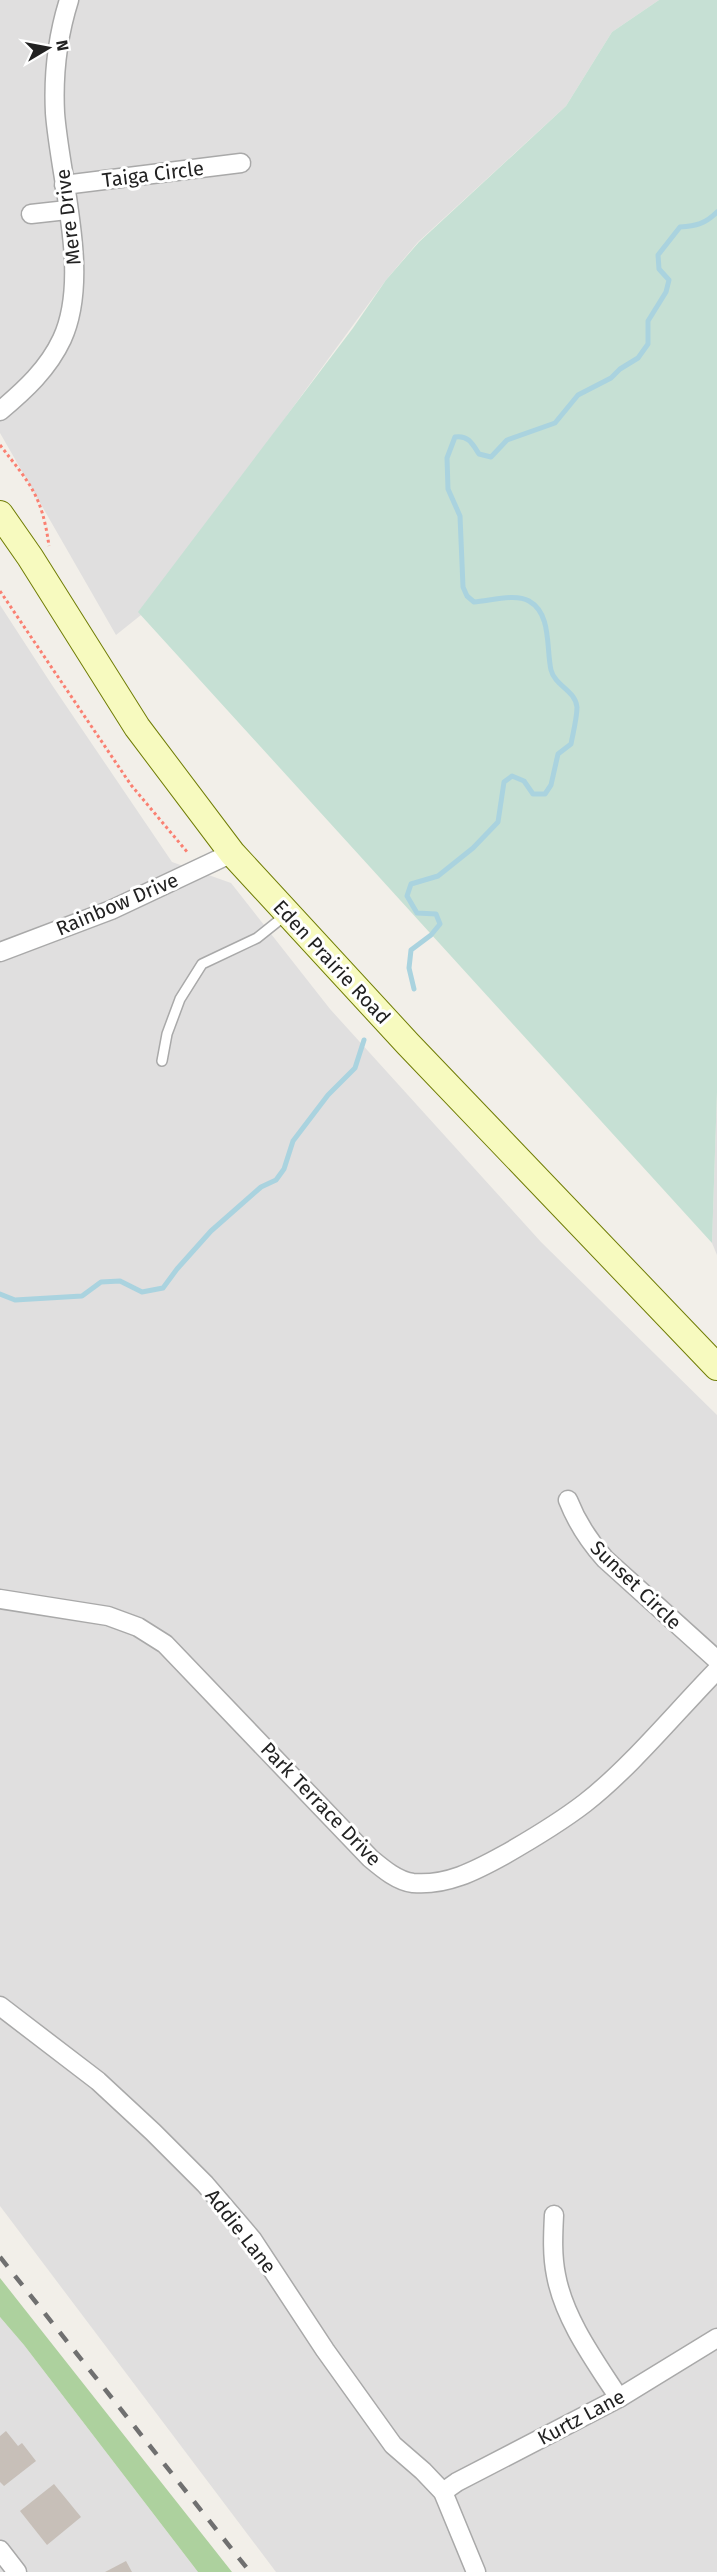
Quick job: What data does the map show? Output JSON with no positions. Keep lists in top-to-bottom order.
{
  "streets": {
    "main road": ["Eden Prairie Road"],
    "street": [
      "Taiga Circle",
      "Mere Drive",
      "Rainbow Drive",
      "Sunset Circle",
      "Park Terrace Drive",
      "Addie Lane",
      "Kurtz Lane"
    ]
  },
  "crossings": [
    ["Taiga Circle", "Mere Drive"],
    ["Rainbow Drive", "Eden Prairie Road"],
    ["Addie Lane", "Kurtz Lane"]
  ],
  "north": "right"
}
